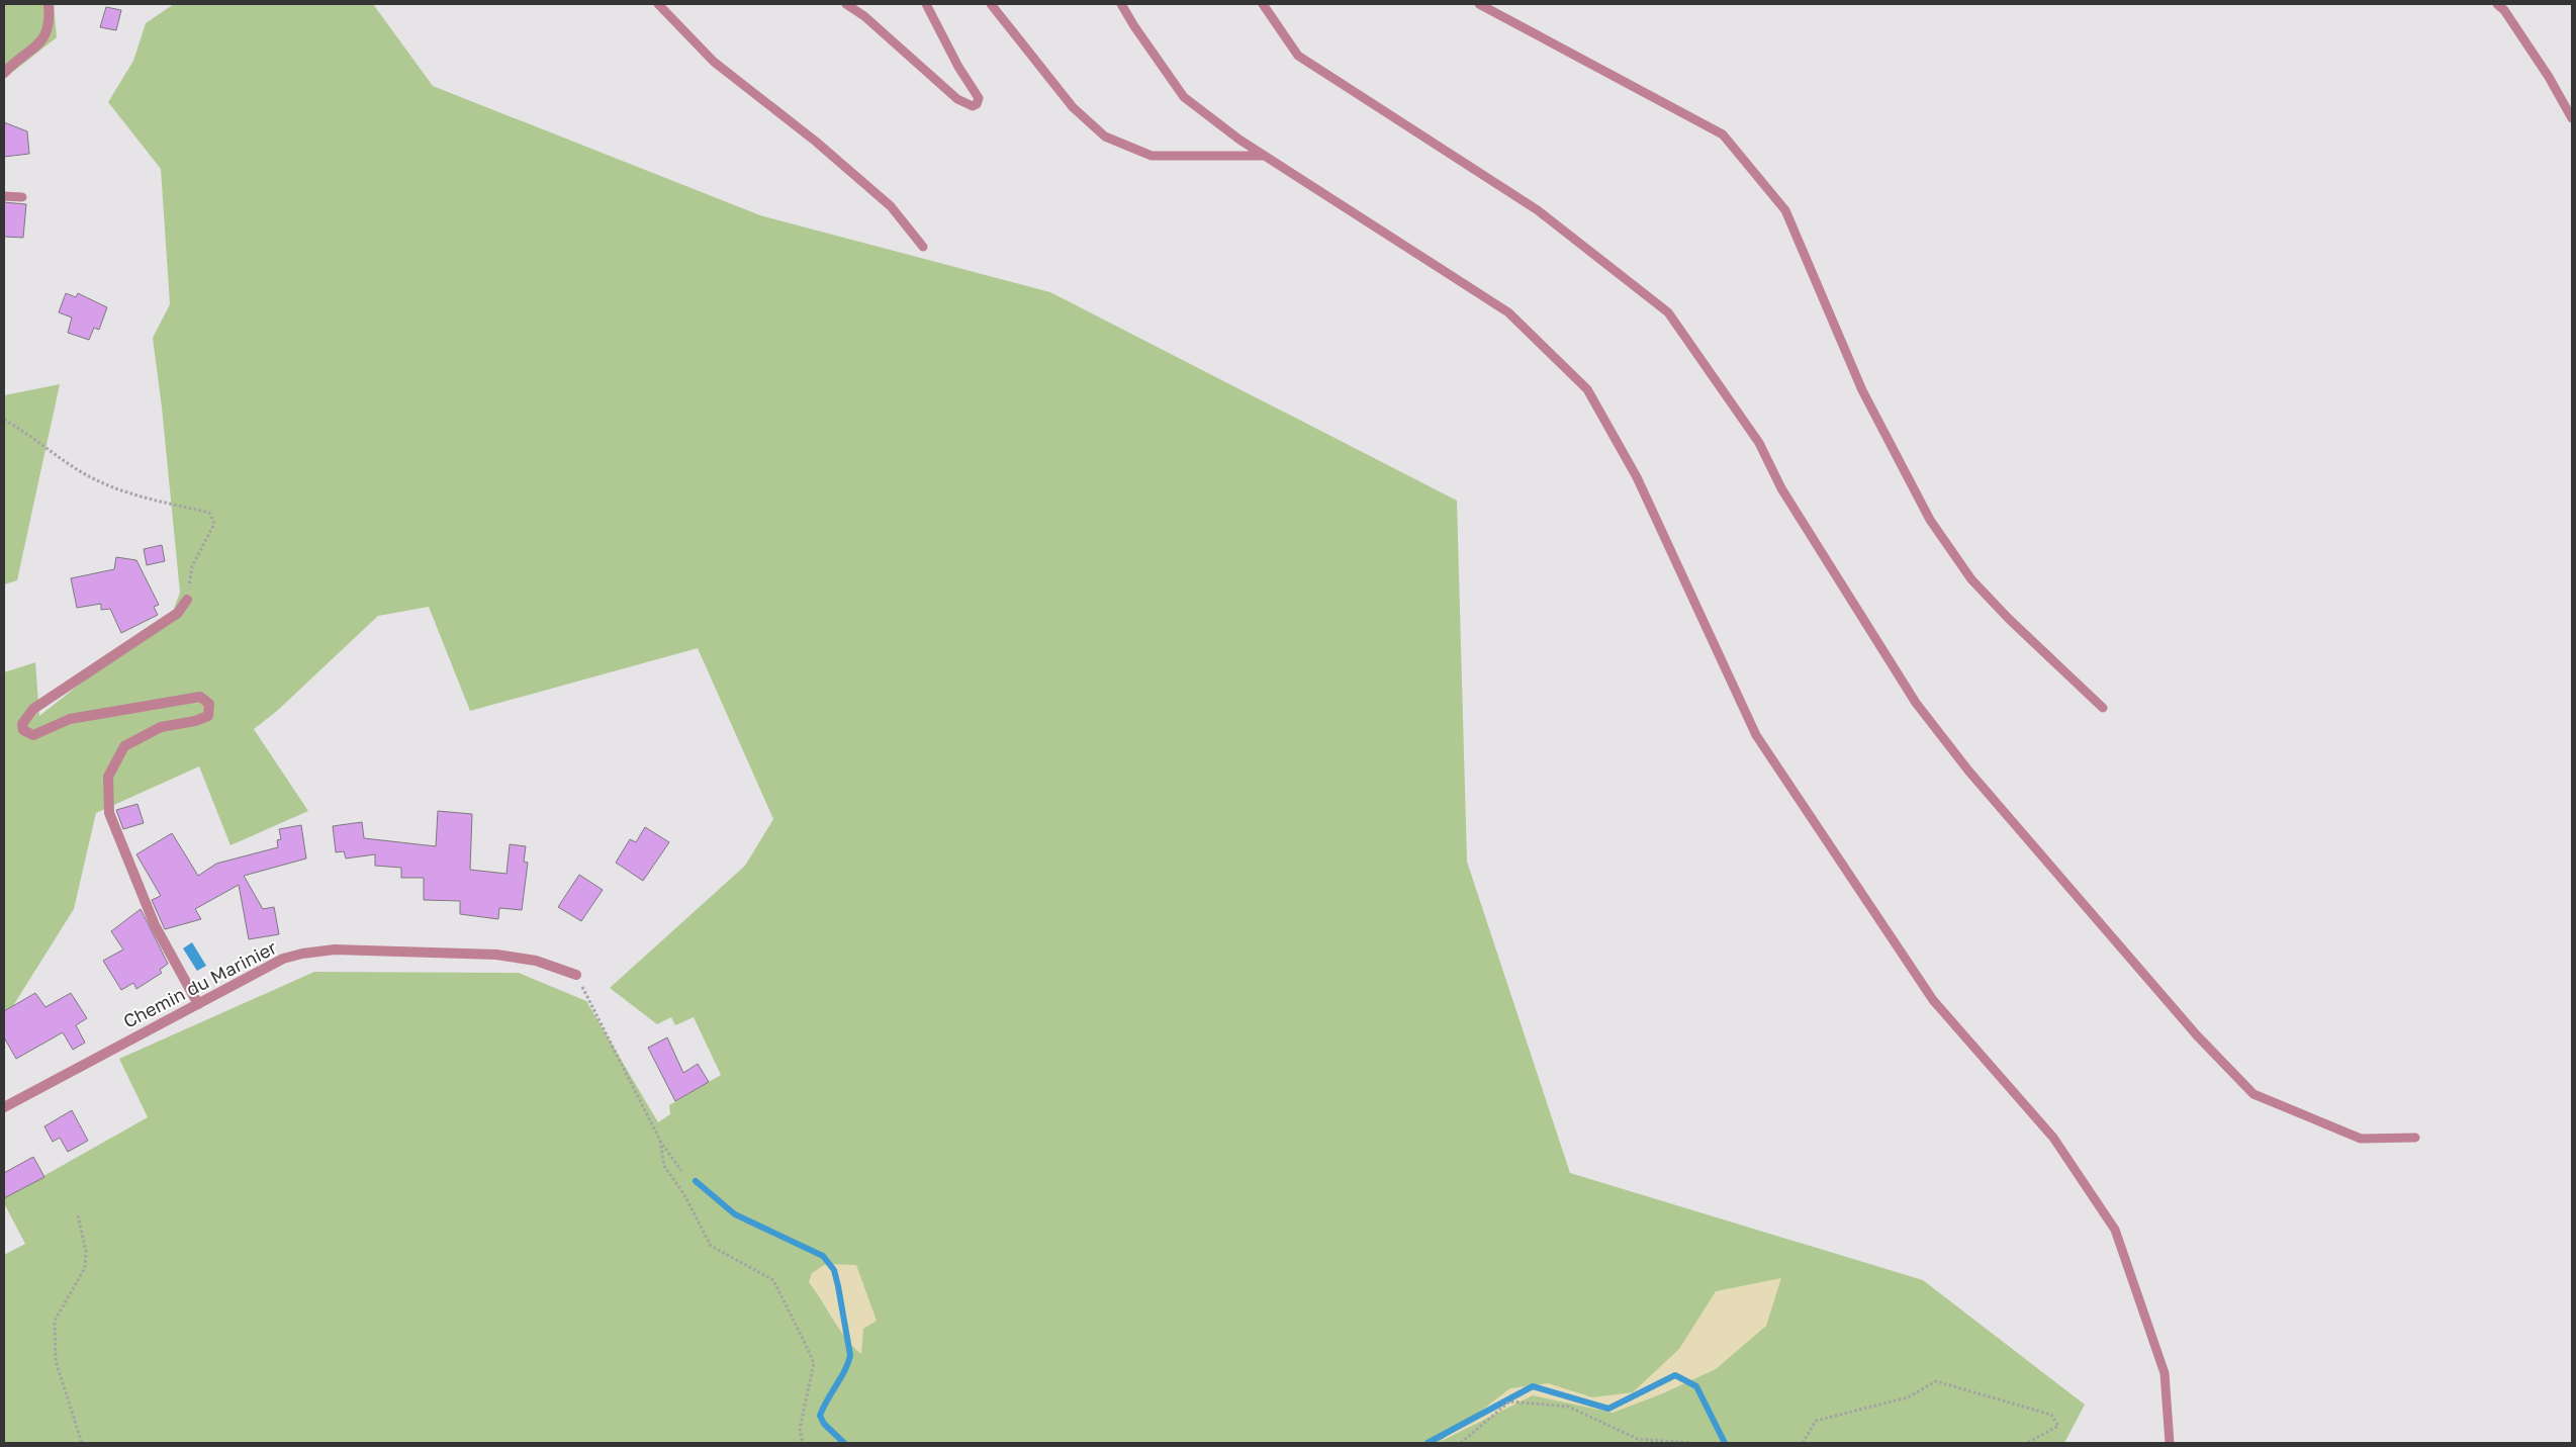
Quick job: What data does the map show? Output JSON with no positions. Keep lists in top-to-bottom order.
{
  "streets": {
    "street": ["Chemin du Marinier"]
  }
}
